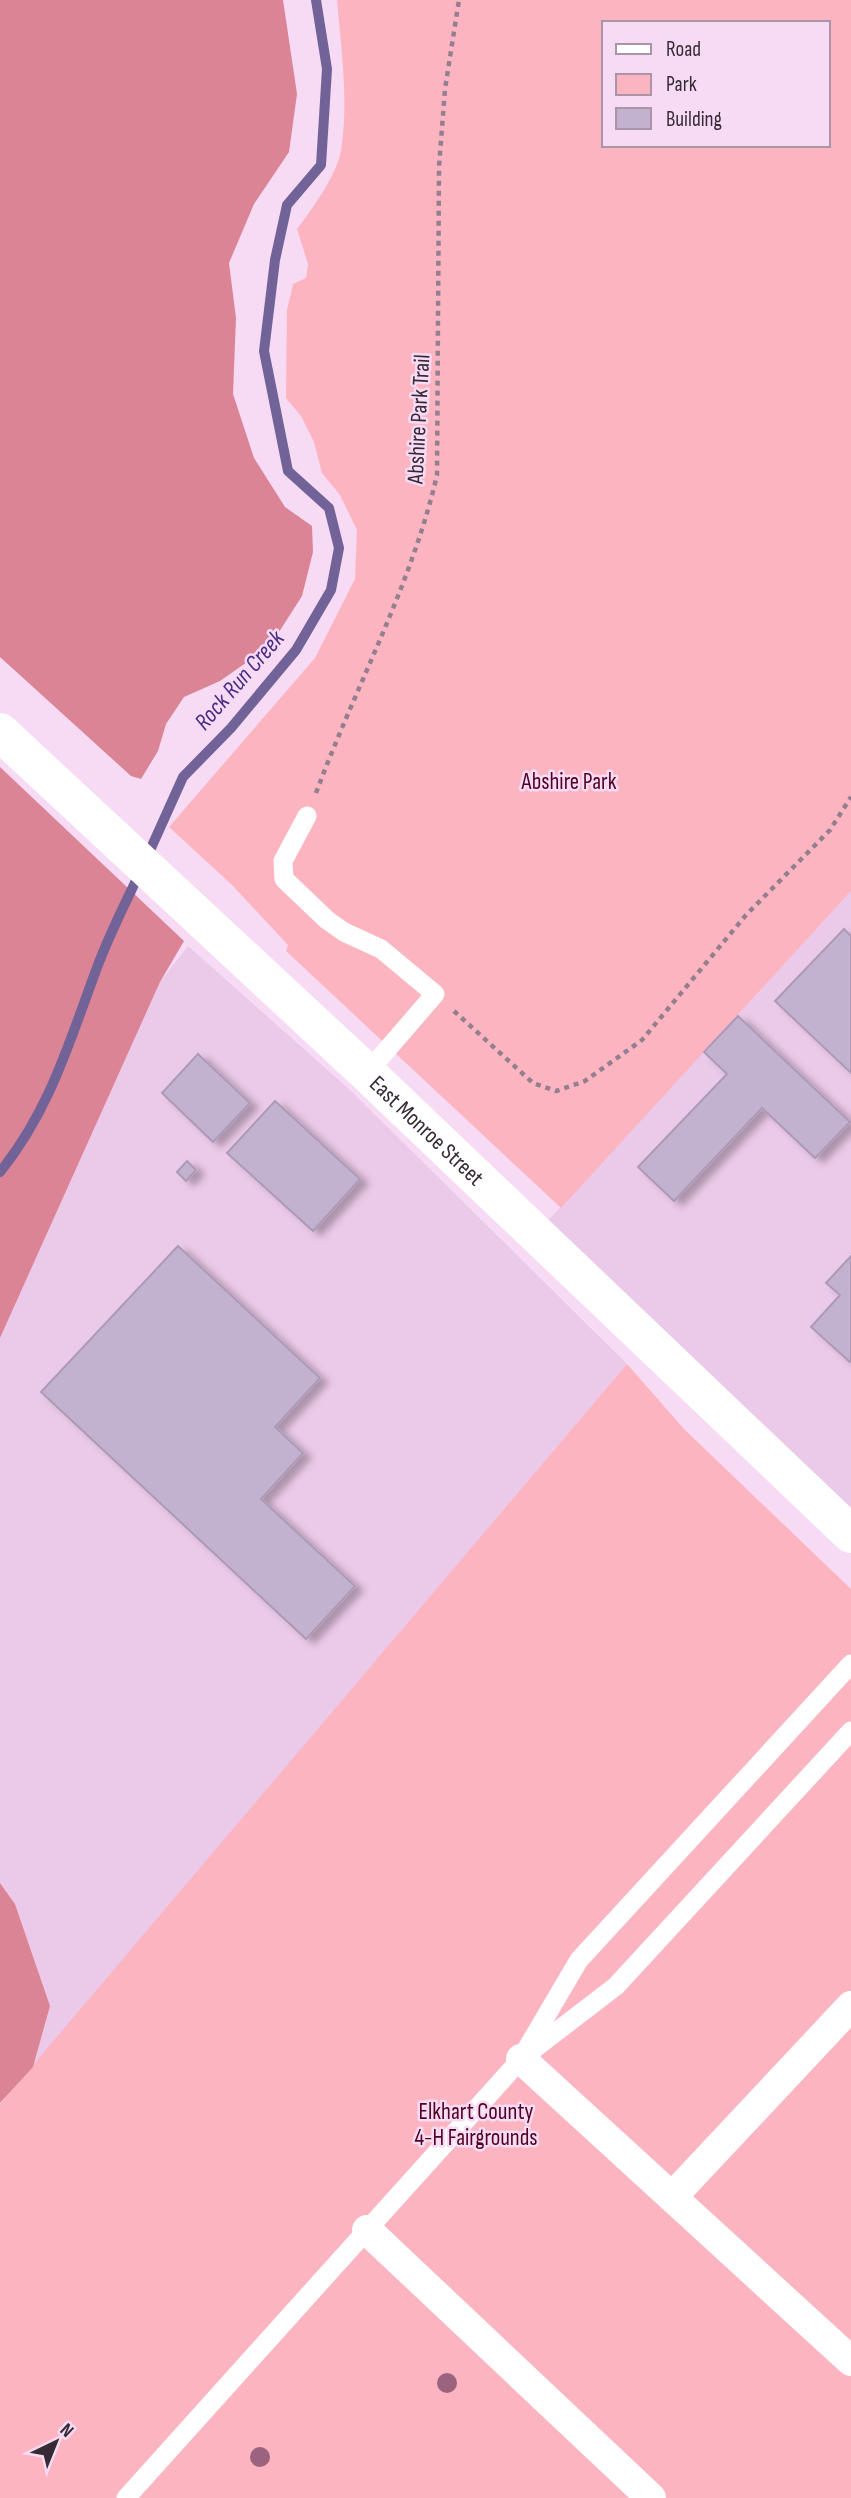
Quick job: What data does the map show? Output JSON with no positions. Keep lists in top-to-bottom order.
{
  "streets": {
    "street": ["East Monroe Street"],
    "path": ["Abshire Park Trail"]
  },
  "water": ["Rock Run Creek"],
  "parks": ["Abshire Park", "Elkhart County 4-H Fairgrounds"],
  "legend": ["Road", "Park", "Building"],
  "north": "top right"
}
